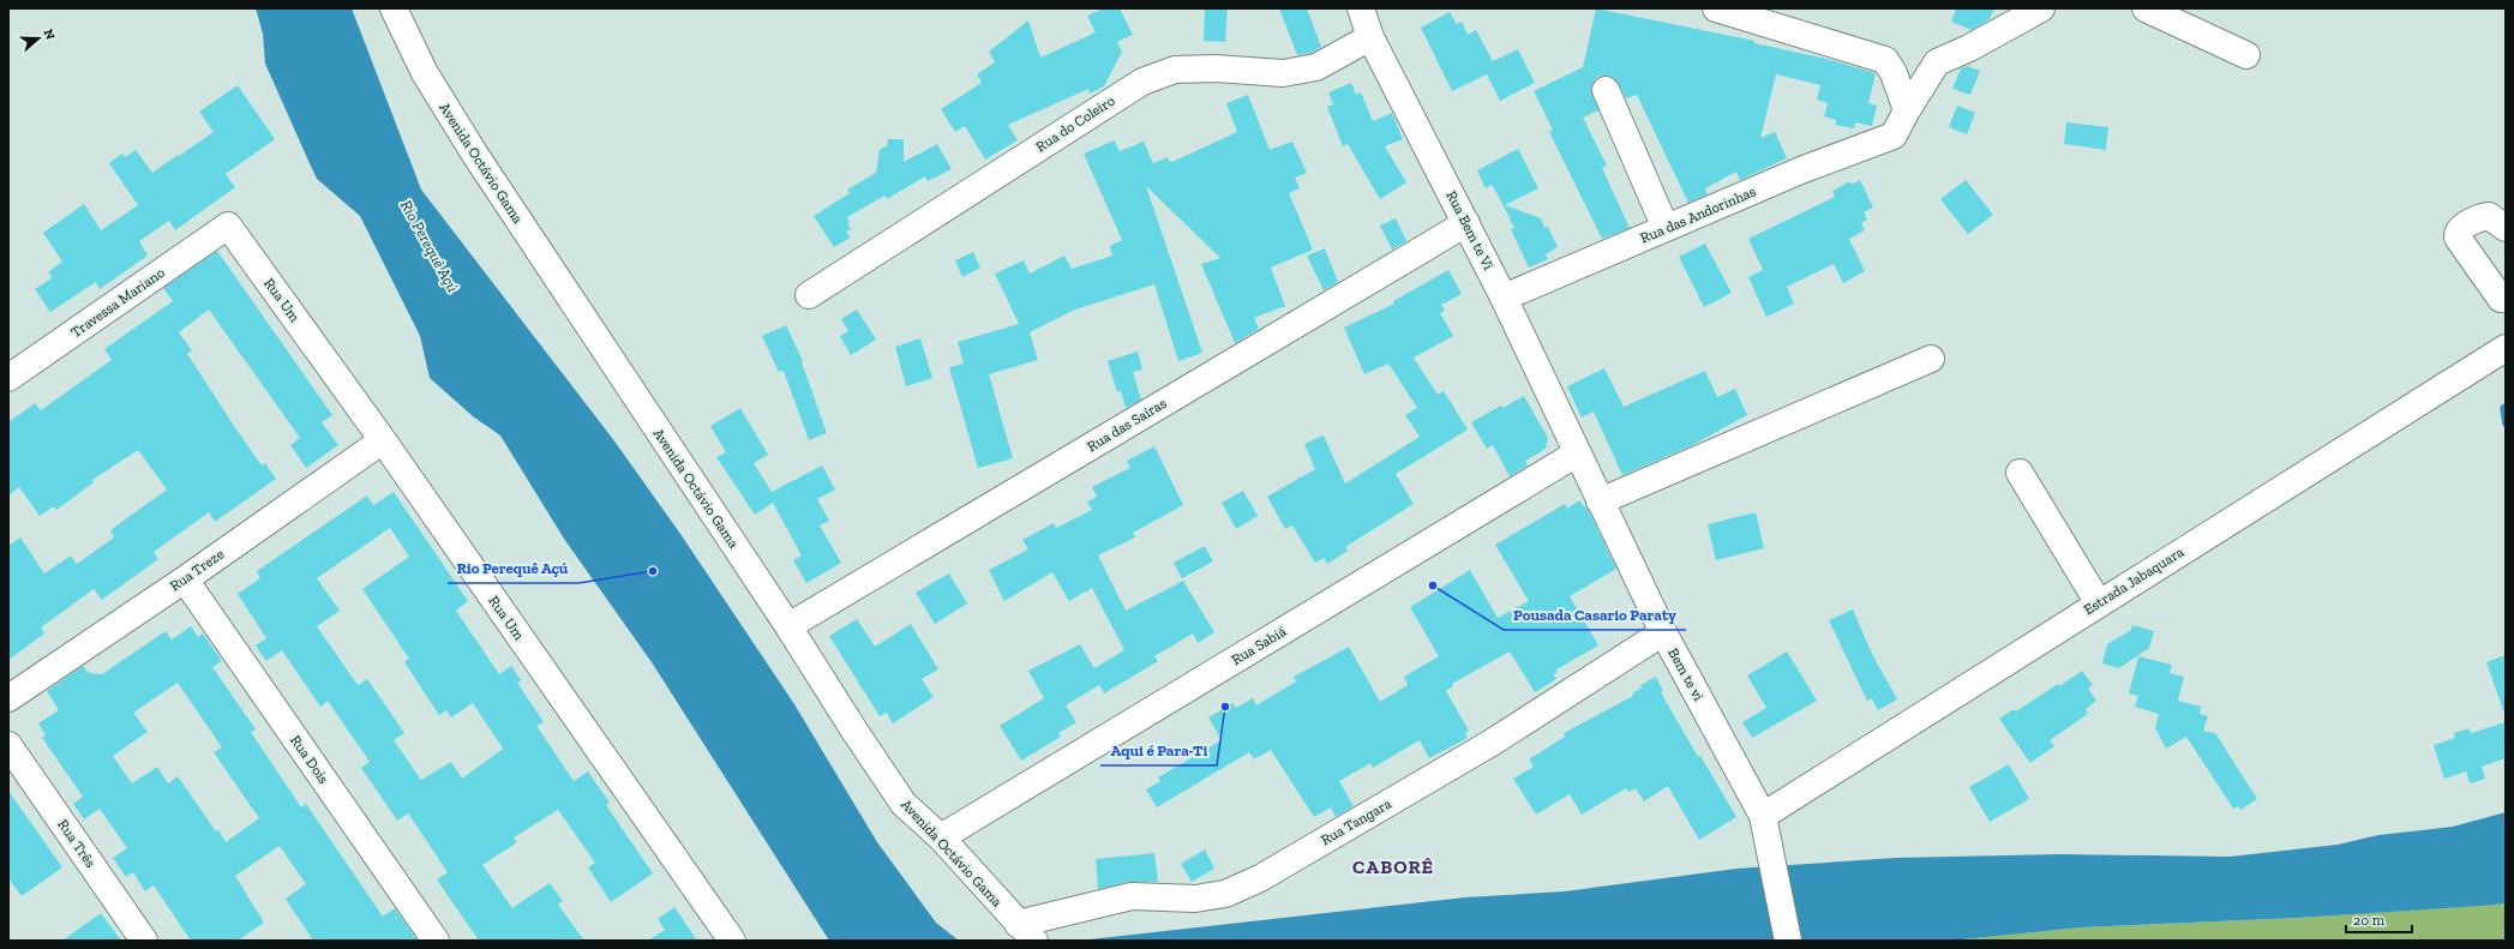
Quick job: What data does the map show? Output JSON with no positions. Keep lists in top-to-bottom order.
{
  "streets": {
    "street": [
      "Rua do Coleiro",
      "Avenida Octávio Gama",
      "Rua das Andorinhas",
      "Rua Bem te Vi",
      "Rua Um",
      "Travessa Mariano",
      "Rua das Saíras",
      "Rua Treze",
      "Estrada Jabaquara",
      "Rua Sabiá",
      "Bem te vi",
      "Rua Dois",
      "Rua Tangara",
      "Rua Três"
    ]
  },
  "crossings": [
    ["Rua do Coleiro", "Rua Bem te Vi"],
    ["Avenida Octávio Gama", "Rua das Saíras"],
    ["Avenida Octávio Gama", "Rua Sabiá"],
    ["Avenida Octávio Gama", "Rua Tangara"],
    ["Rua das Andorinhas", "Rua Bem te Vi"],
    ["Rua Bem te Vi", "Rua das Saíras"],
    ["Rua Bem te Vi", "Rua Sabiá"],
    ["Rua Bem te Vi", "Bem te vi"],
    ["Rua Um", "Travessa Mariano"],
    ["Rua Um", "Rua Treze"],
    ["Rua Treze", "Rua Dois"],
    ["Estrada Jabaquara", "Bem te vi"],
    ["Rua Sabiá", "Bem te vi"],
    ["Bem te vi", "Rua Tangara"]
  ],
  "districts": ["CABORÊ"],
  "water": ["Rio Perequê Açú"],
  "places": ["Rio Perequê Açú", "Pousada Casario Paraty", "Aqui é Para-Ti"],
  "scale_bar": "20 m",
  "north": "right"
}
